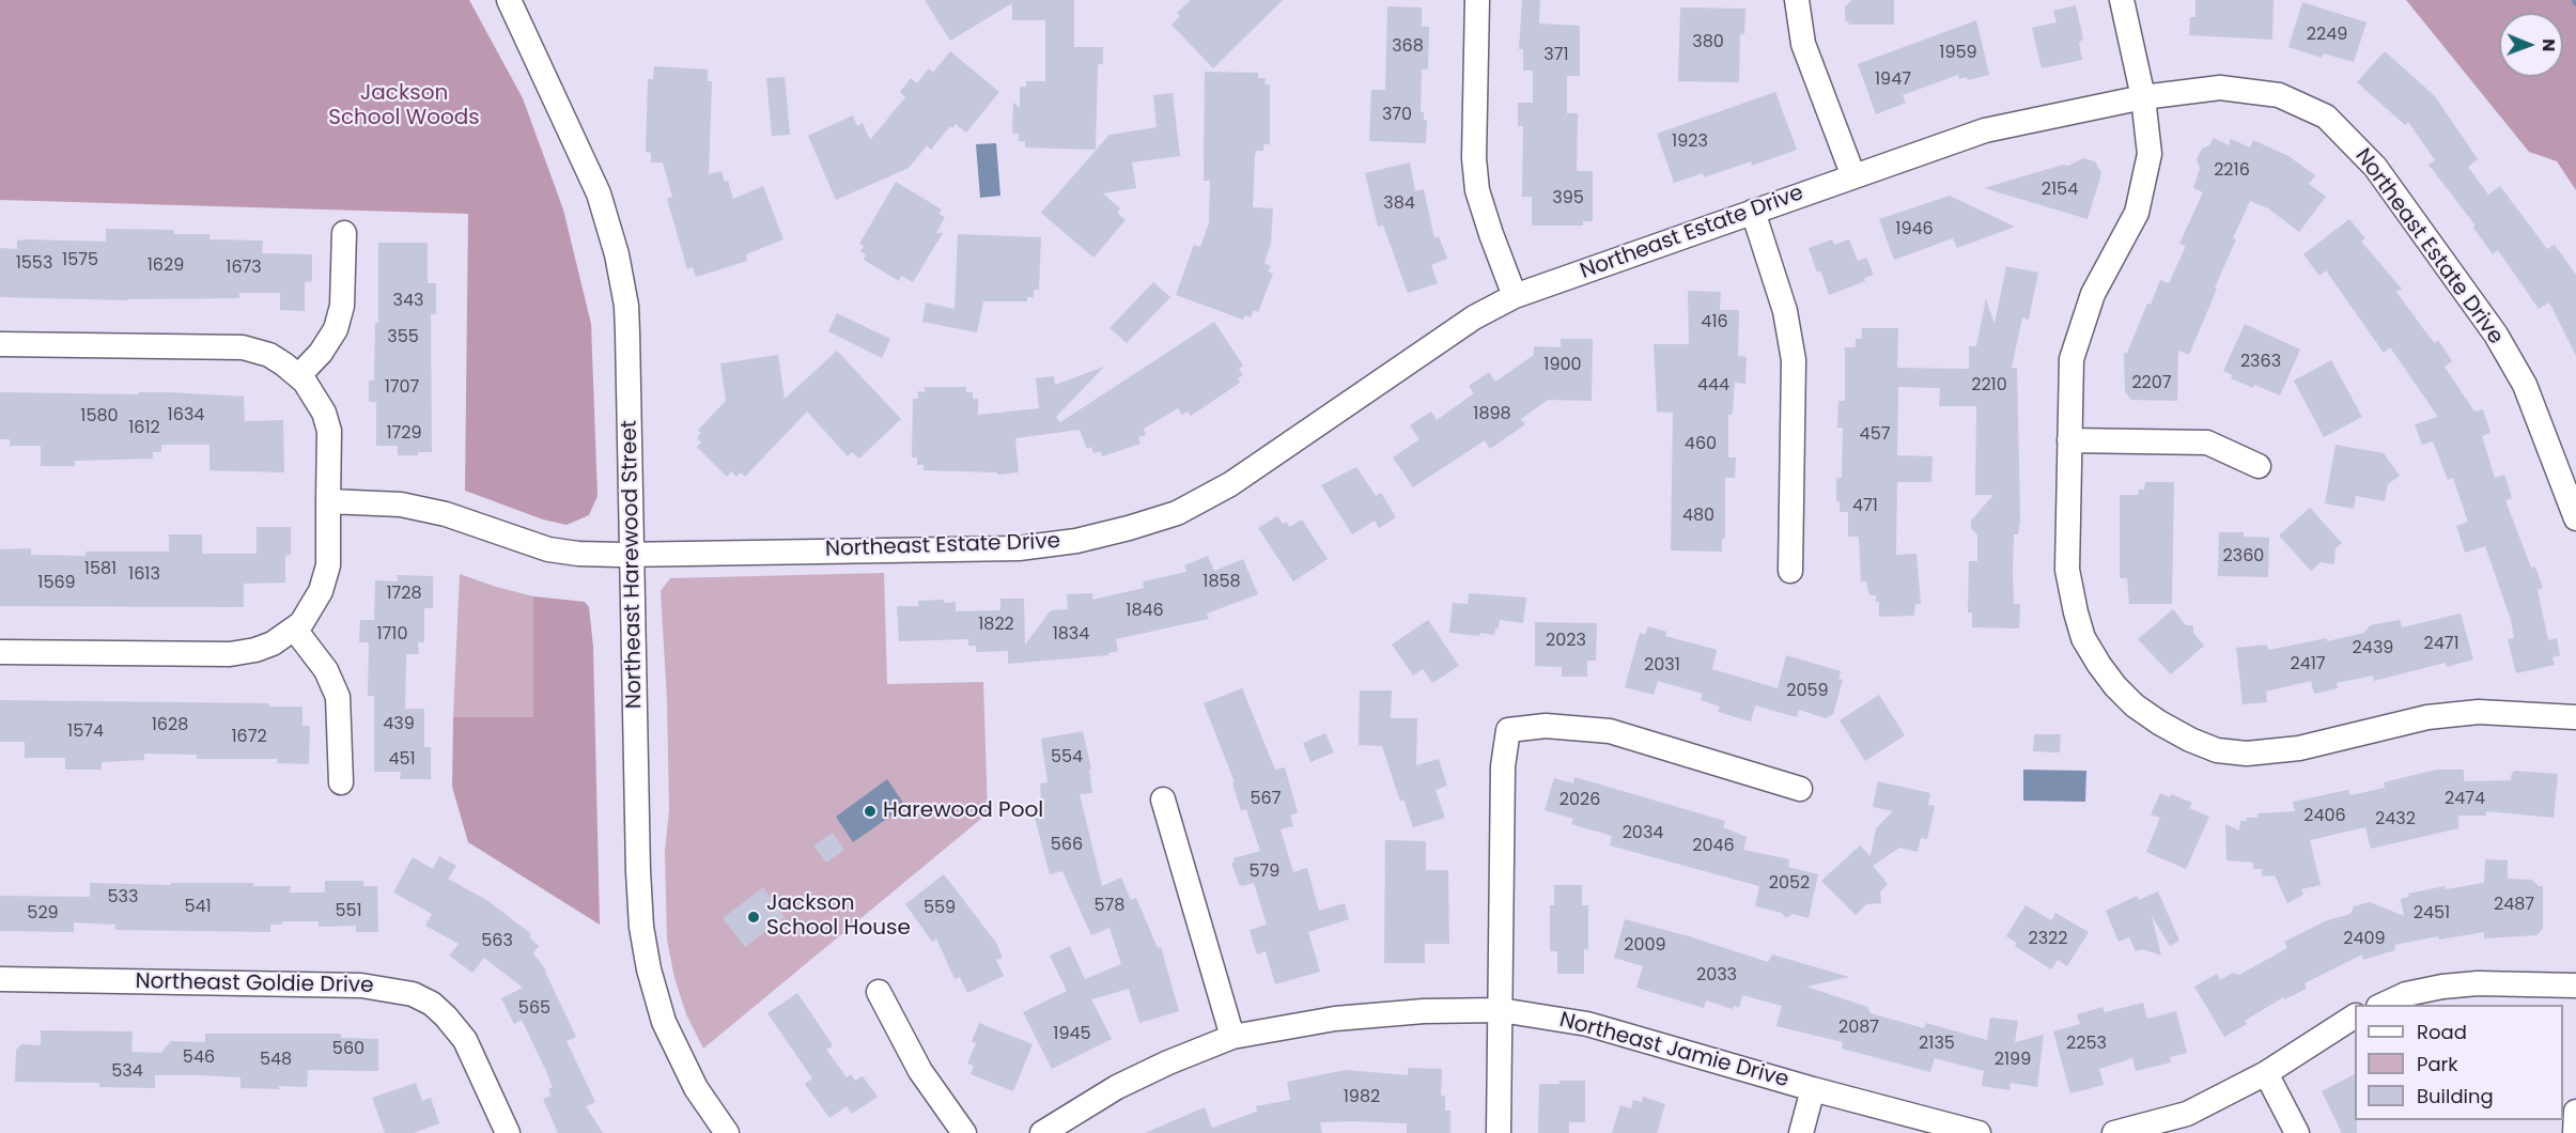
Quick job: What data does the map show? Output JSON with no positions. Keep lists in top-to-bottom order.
{
  "streets": {
    "street": [
      "Northeast Estate Drive",
      "Northeast Harewood Street",
      "Northeast Goldie Drive",
      "Northeast Jamie Drive"
    ]
  },
  "crossings": [
    ["Northeast Estate Drive", "Northeast Harewood Street"]
  ],
  "parks": ["Jackson School Woods"],
  "places": ["Harewood Pool", "Jackson School House"],
  "house_numbers": [
    "2249",
    "380",
    "368",
    "1959",
    "371",
    "1947",
    "370",
    "1923",
    "2216",
    "2154",
    "395",
    "384",
    "1946",
    "1575",
    "1553",
    "1629",
    "1673",
    "343",
    "416",
    "355",
    "2363",
    "1900",
    "2207",
    "444",
    "2210",
    "1707",
    "1898",
    "1634",
    "1580",
    "1612",
    "1729",
    "457",
    "460",
    "471",
    "480",
    "2360",
    "1581",
    "1613",
    "1858",
    "1569",
    "1728",
    "1846",
    "1822",
    "1710",
    "1834",
    "2023",
    "2471",
    "2439",
    "2417",
    "2031",
    "2059",
    "439",
    "1628",
    "1574",
    "1672",
    "554",
    "451",
    "567",
    "2474",
    "2026",
    "2406",
    "2432",
    "2034",
    "566",
    "2046",
    "579",
    "2052",
    "533",
    "2487",
    "578",
    "541",
    "559",
    "551",
    "529",
    "2451",
    "2322",
    "2409",
    "563",
    "2009",
    "2033",
    "565",
    "2087",
    "1945",
    "2135",
    "2253",
    "560",
    "546",
    "548",
    "2199",
    "534",
    "1982"
  ],
  "legend": ["Road", "Park", "Building"],
  "north": "right"
}
